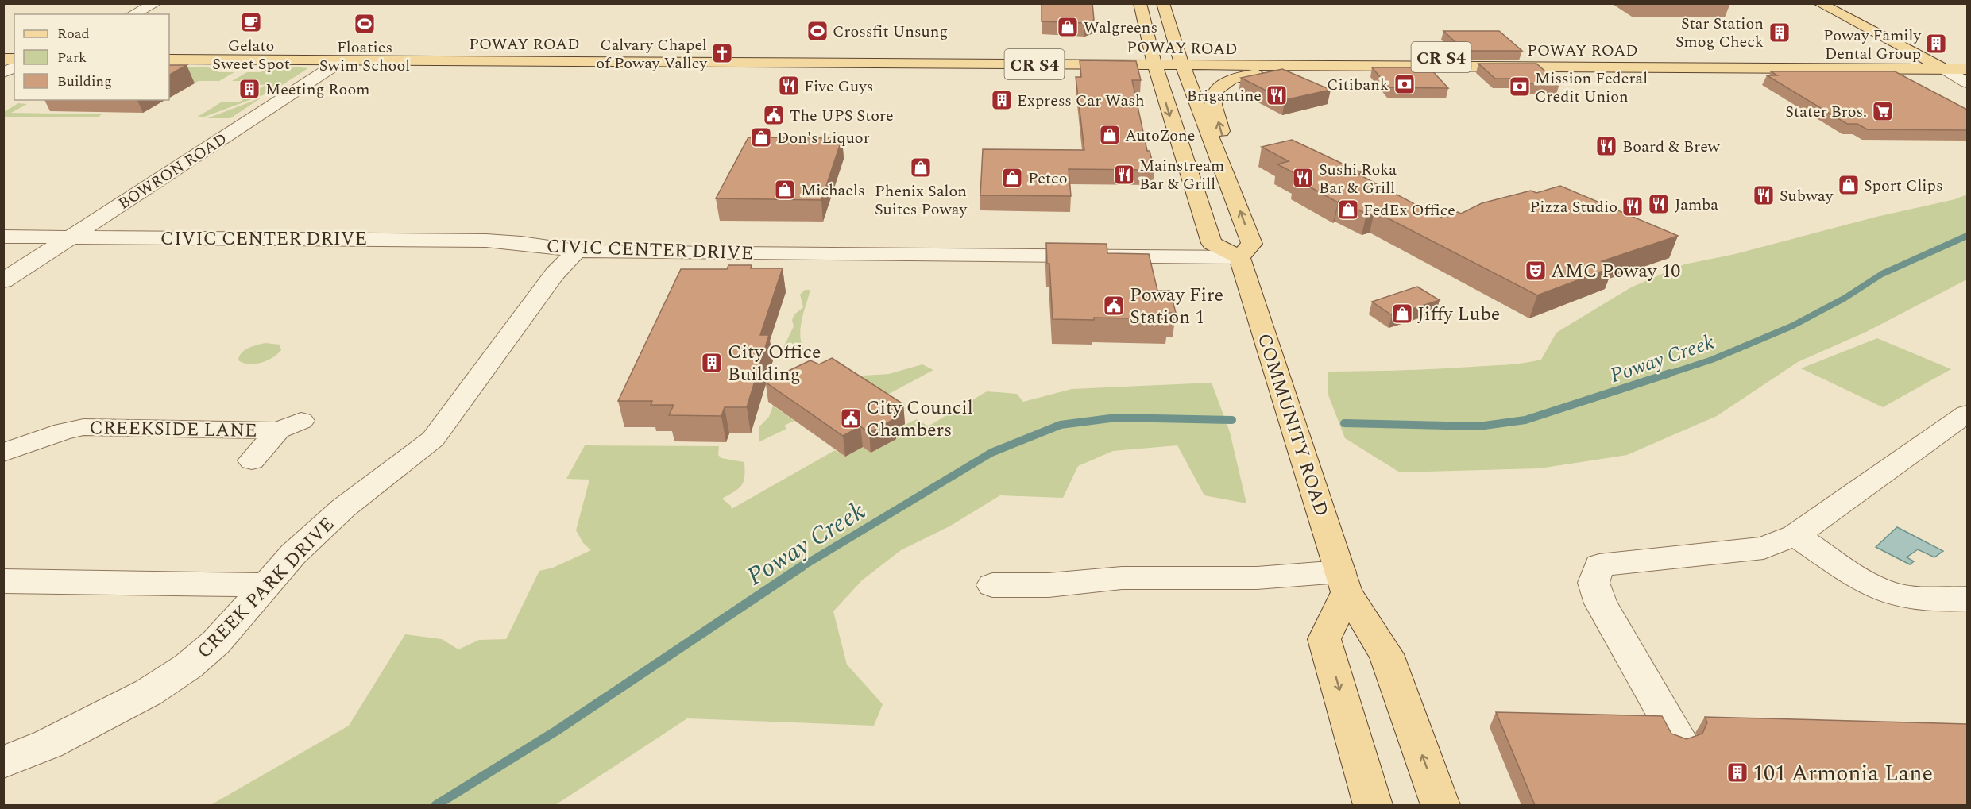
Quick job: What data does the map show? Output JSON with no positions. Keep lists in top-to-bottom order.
{
  "streets": {
    "main road": ["POWAY ROAD", "CR S4", "COMMUNITY ROAD"],
    "street": [
      "BOWRON ROAD",
      "CIVIC CENTER DRIVE",
      "CREEKSIDE LANE",
      "CREEK PARK DRIVE"
    ]
  },
  "crossings": [
    ["POWAY ROAD", "BOWRON ROAD"],
    ["BOWRON ROAD", "CIVIC CENTER DRIVE"],
    ["CIVIC CENTER DRIVE", "COMMUNITY ROAD"],
    ["CIVIC CENTER DRIVE", "CREEK PARK DRIVE"]
  ],
  "water": ["Poway Creek"],
  "places": {
    "cafe": ["Gelato Sweet Spot"],
    "sports": ["Floaties Swim School", "Crossfit Unsung"],
    "shop": [
      "Walgreens",
      "AutoZone",
      "Don's Liquor",
      "Phenix Salon Suites Poway",
      "Petco",
      "Sport Clips",
      "Michaels",
      "FedEx Office",
      "Jiffy Lube"
    ],
    "building": [
      "Star Station Smog Check",
      "Poway Family Dental Group",
      "Meeting Room",
      "Express Car Wash",
      "City Office Building",
      "101 Armonia Lane"
    ],
    "church": ["Calvary Chapel of Poway Valley"],
    "bank": ["Citibank", "Mission Federal Credit Union"],
    "restaurant": [
      "Five Guys",
      "Brigantine",
      "Board & Brew",
      "Mainstream Bar & Grill",
      "Sushi Roka Bar & Grill",
      "Subway",
      "Jamba",
      "Pizza Studio"
    ],
    "supermarket": ["Stater Bros."],
    "public building": ["The UPS Store", "Poway Fire Station 1", "City Council Chambers"],
    "theatre": ["AMC Poway 10"]
  },
  "legend": ["Road", "Park", "Building"]
}
